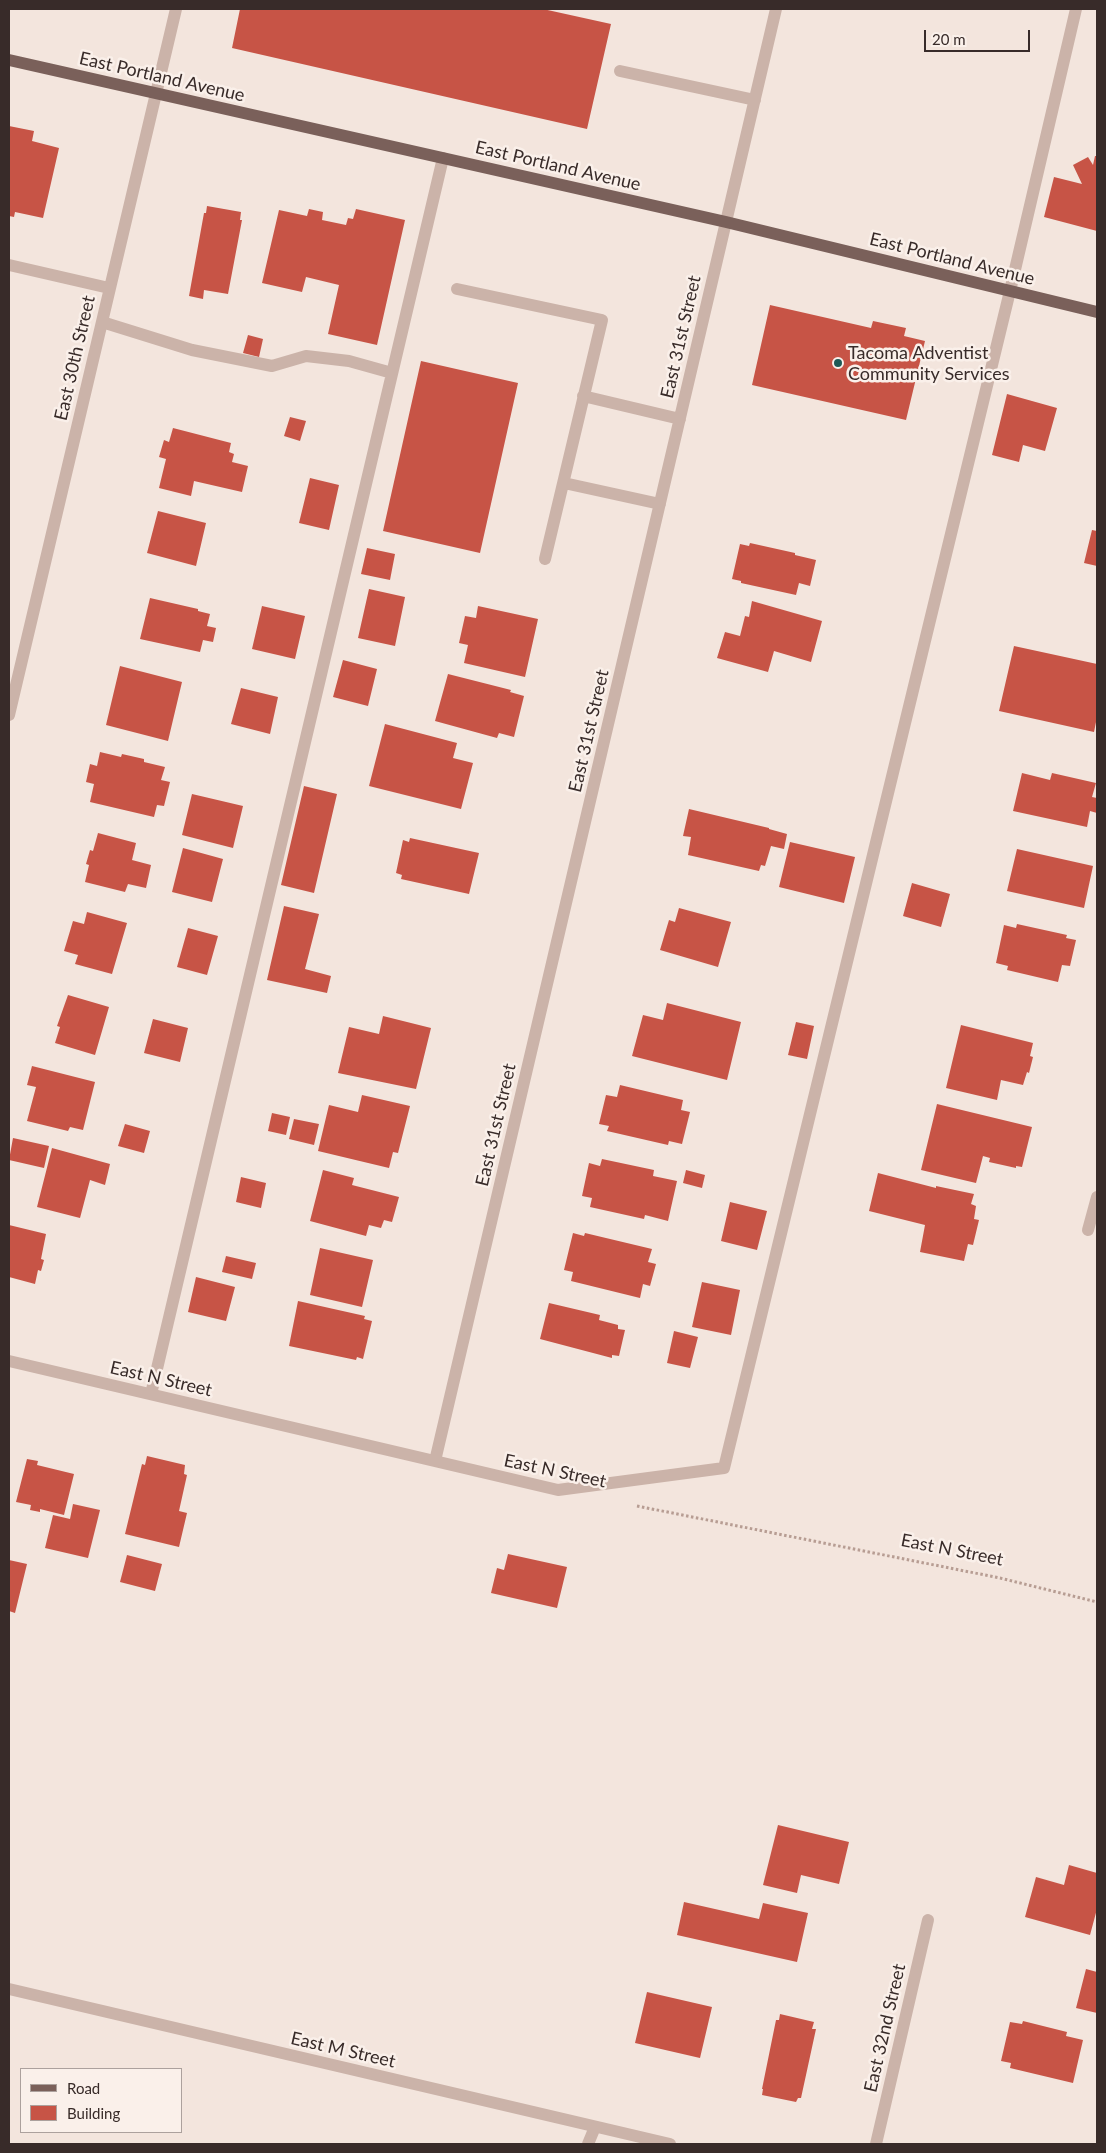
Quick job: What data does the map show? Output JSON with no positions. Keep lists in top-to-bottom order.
{
  "streets": {
    "main road": ["East Portland Avenue"],
    "street": [
      "East 31st Street",
      "East 30th Street",
      "East N Street",
      "East 32nd Street",
      "East M Street"
    ]
  },
  "crossings": [
    ["East Portland Avenue", "East 31st Street"],
    ["East Portland Avenue", "East 30th Street"],
    ["East Portland Avenue", "East N Street"],
    ["East 31st Street", "East N Street"]
  ],
  "places": ["Tacoma Adventist Community Services"],
  "legend": ["Road", "Building"],
  "scale_bar": "20 m"
}
